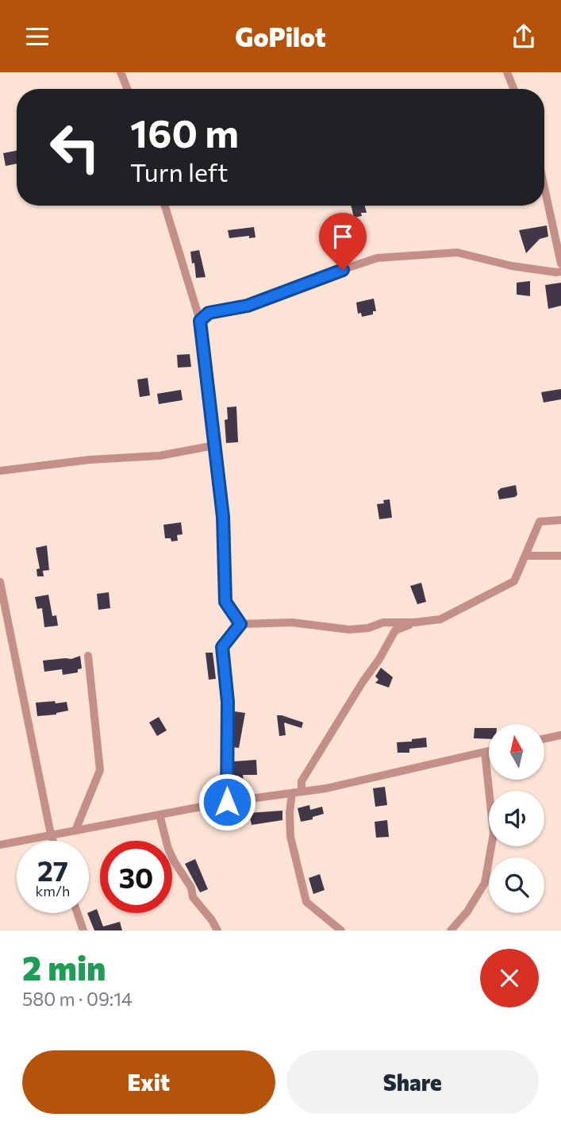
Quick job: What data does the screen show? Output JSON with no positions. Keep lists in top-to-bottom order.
{
  "north": "top",
  "page": {
    "header": "GoPilot",
    "turn": ["160 m", "Turn left"],
    "speed": "27 km/h",
    "limit": "30",
    "heading": ["2 min", "580 m · 09:14"],
    "buttons": ["Exit", "Share"]
  }
}
